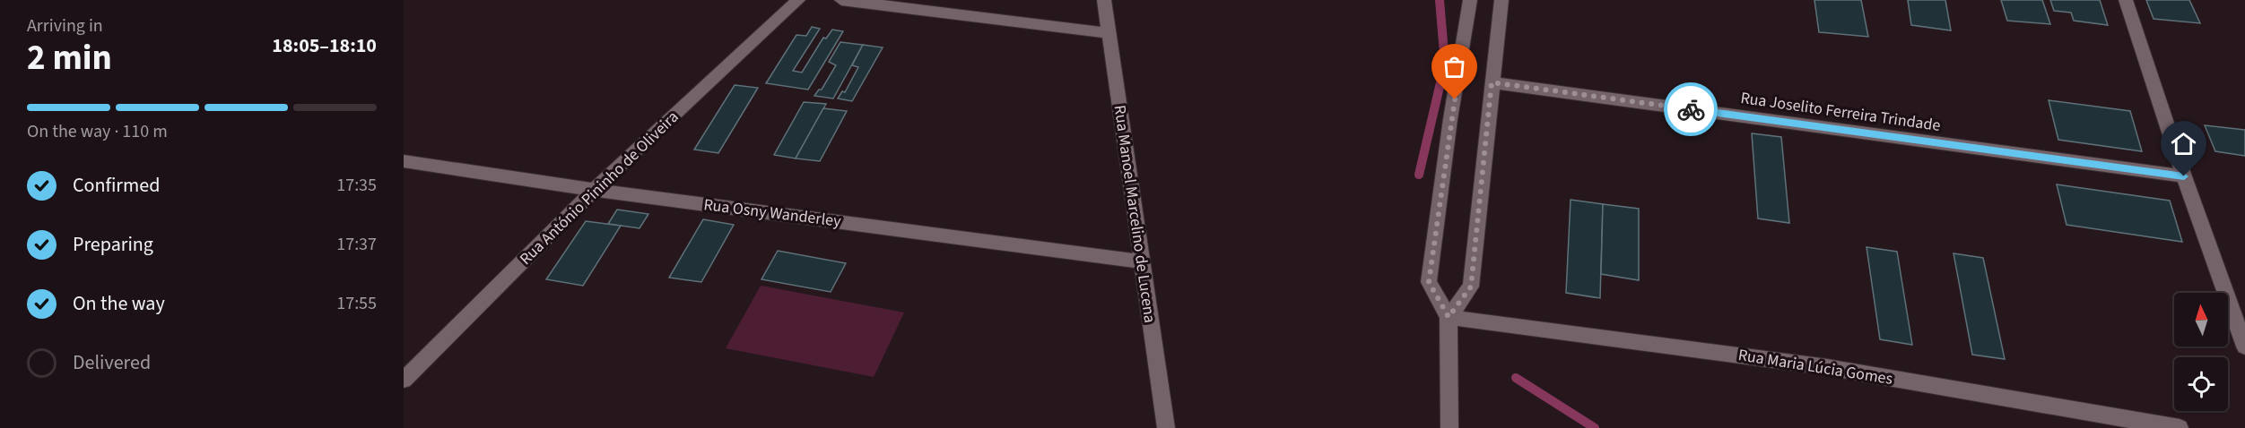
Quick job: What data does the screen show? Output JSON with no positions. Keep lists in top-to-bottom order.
{
  "streets": {
    "street": [
      "Rua Joselito Ferreira Trindade",
      "Rua António Pininho de Oliveira",
      "Rua Osny Wanderley",
      "Rua Manoel Marcelino de Lucena",
      "Rua Maria Lúcia Gomes"
    ]
  },
  "crossings": [
    ["Rua António Pininho de Oliveira", "Rua Osny Wanderley"],
    ["Rua Osny Wanderley", "Rua Manoel Marcelino de Lucena"]
  ],
  "north": "top",
  "page": {
    "heading": ["2 min", "Arriving in", "18:05–18:10"],
    "bar": "On the way · 110 m",
    "list": [
      ["Confirmed", "17:35"],
      ["Preparing", "17:37"],
      ["On the way", "17:55"],
      "Delivered"
    ]
  }
}
